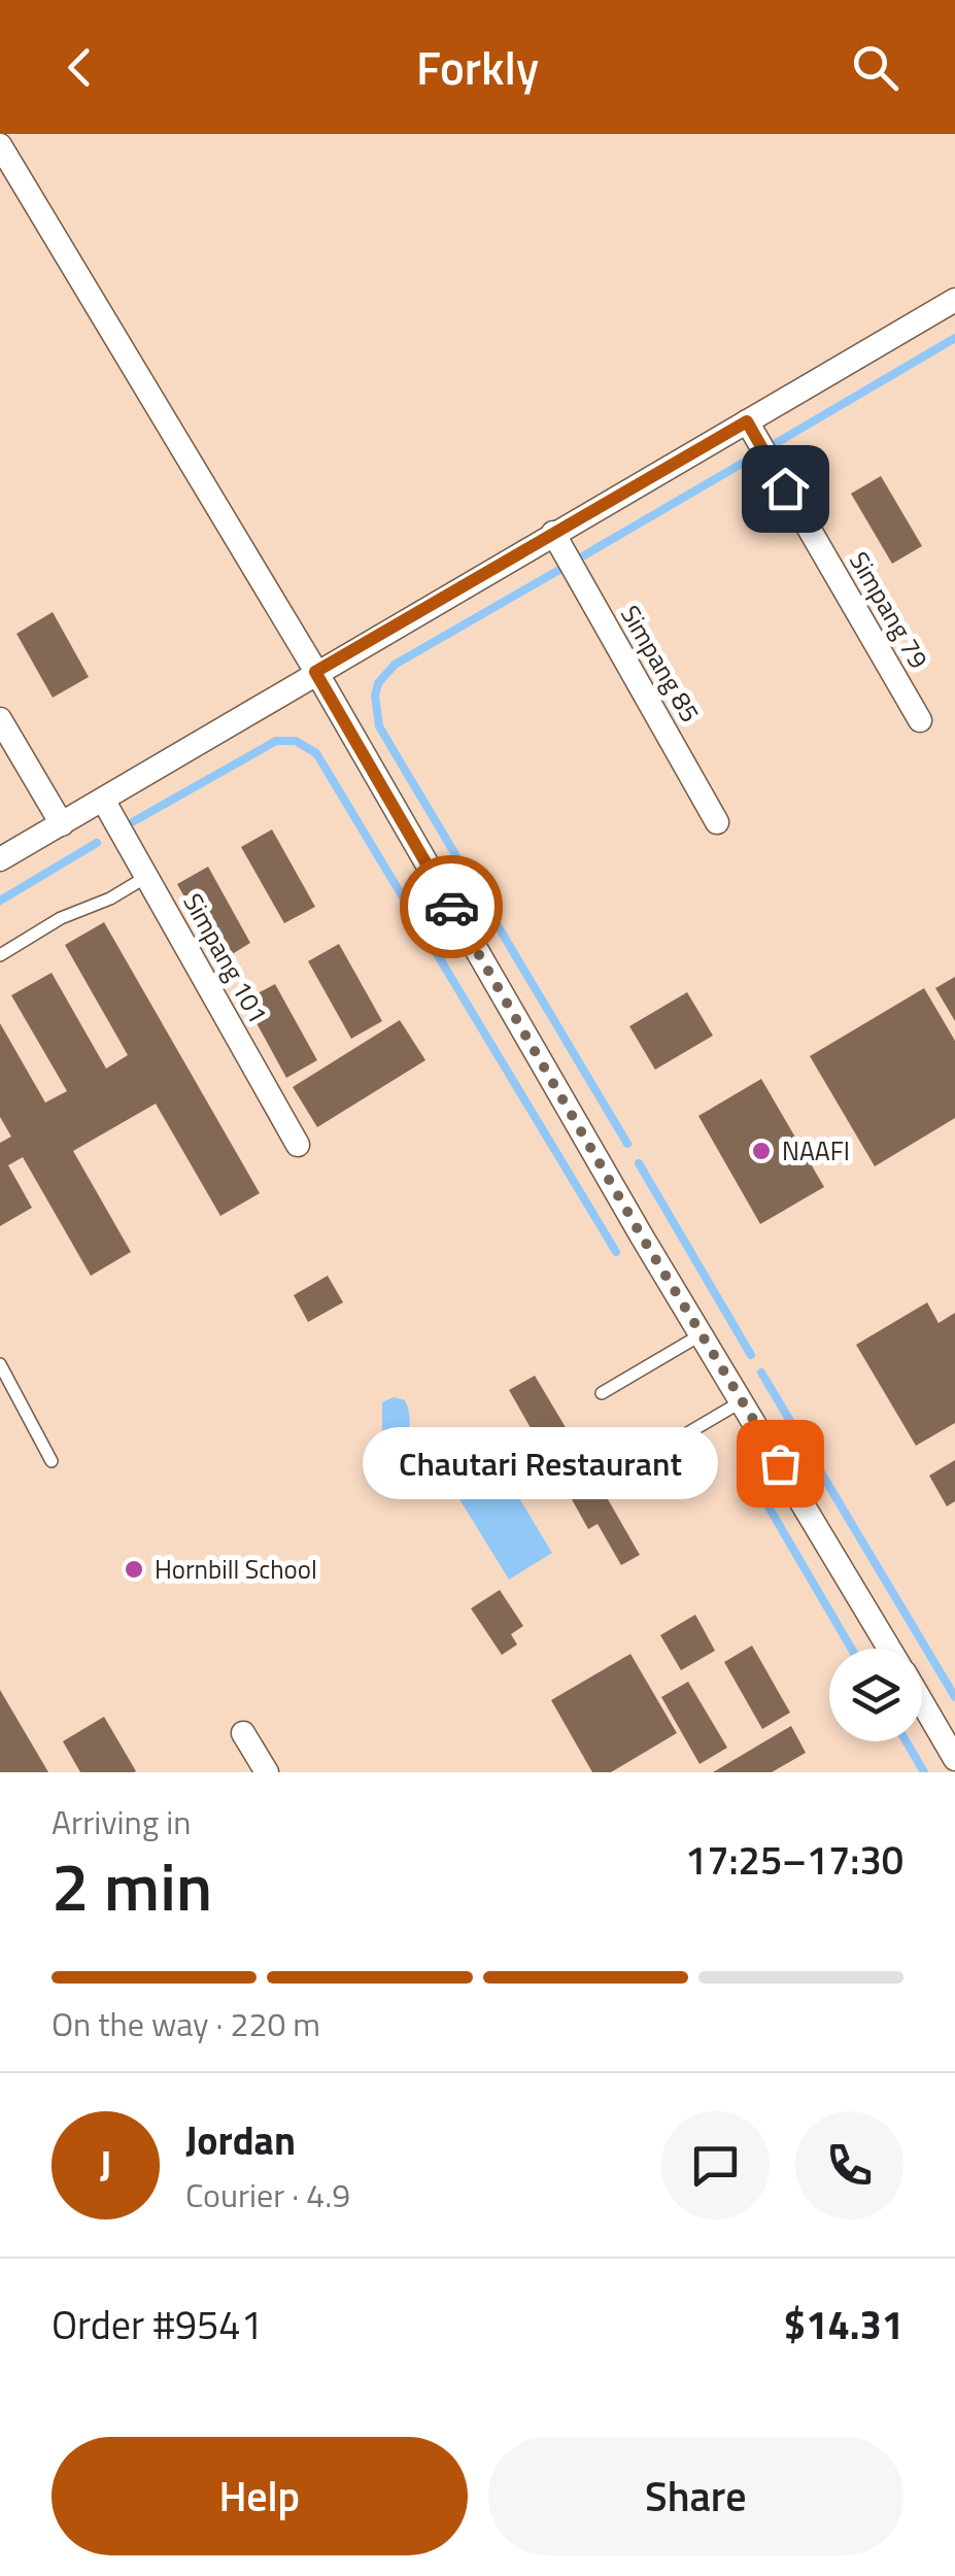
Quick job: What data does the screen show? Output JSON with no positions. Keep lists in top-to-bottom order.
{
  "streets": {
    "street": ["Simpang 79", "Simpang 85", "Simpang 101"]
  },
  "places": ["NAAFI", "Chautari Restaurant", "Hornbill School"],
  "page": {
    "header": "Forkly",
    "bubble": "Chautari Restaurant",
    "heading": ["2 min", "Arriving in", "17:25–17:30"],
    "panel": [
      "Jordan",
      "Courier · 4.9",
      "Order #9541",
      "$14.31"
    ],
    "bar": "On the way · 220 m",
    "round": "J",
    "buttons": ["Help", "Share"]
  }
}
